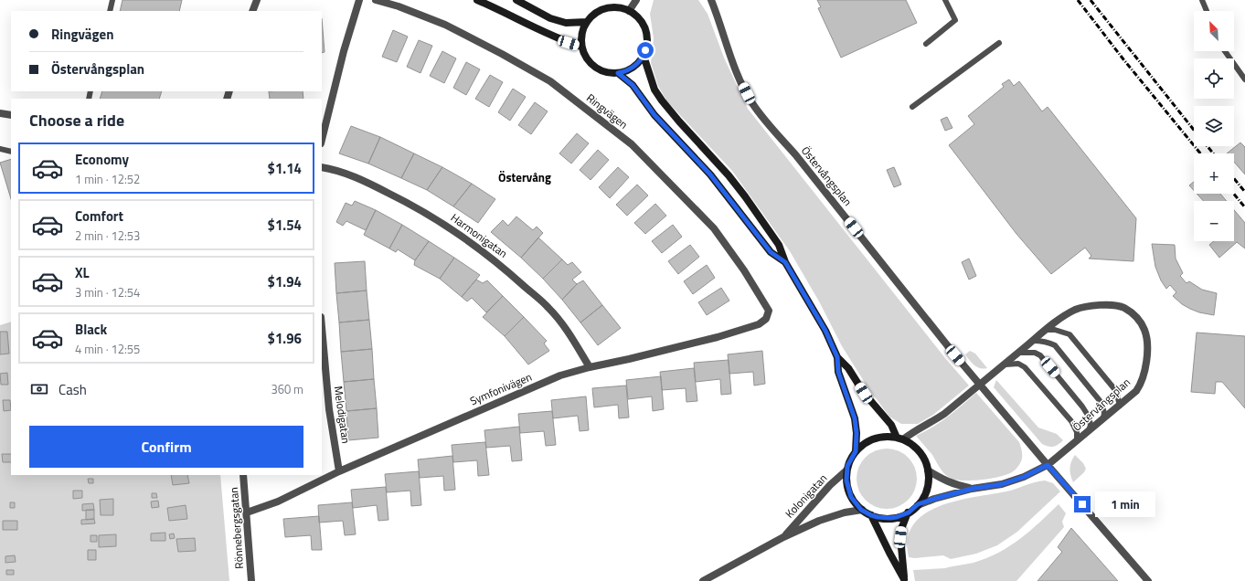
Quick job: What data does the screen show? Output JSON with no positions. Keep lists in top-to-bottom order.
{
  "streets": {
    "street": [
      "Ringvägen",
      "Östervångsplan",
      "Harmonigatan",
      "Symfonivägen",
      "Melodigatan",
      "Kolonigatan",
      "Rönnebergsgatan"
    ]
  },
  "crossings": [
    ["Ringvägen", "Symfonivägen"],
    ["Östervångsplan", "Kolonigatan"],
    ["Harmonigatan", "Symfonivägen"],
    ["Symfonivägen", "Melodigatan"],
    ["Symfonivägen", "Rönnebergsgatan"]
  ],
  "districts": ["Östervång"],
  "north": "top left",
  "page": {
    "map_buttons": ["+", "−"],
    "banner": ["Ringvägen", "Östervångsplan"],
    "heading": "Choose a ride",
    "list": [
      {
        "name": "Economy",
        "note": "1 min · 12:52",
        "value": "$1.14"
      },
      {
        "name": "Comfort",
        "note": "2 min · 12:53",
        "value": "$1.54"
      },
      {
        "name": "XL",
        "note": "3 min · 12:54",
        "value": "$1.94"
      },
      {
        "name": "Black",
        "note": "4 min · 12:55",
        "value": "$1.96"
      }
    ],
    "pay": ["Cash", "360 m"],
    "buttons": "Confirm",
    "bubble": "1 min"
  }
}
